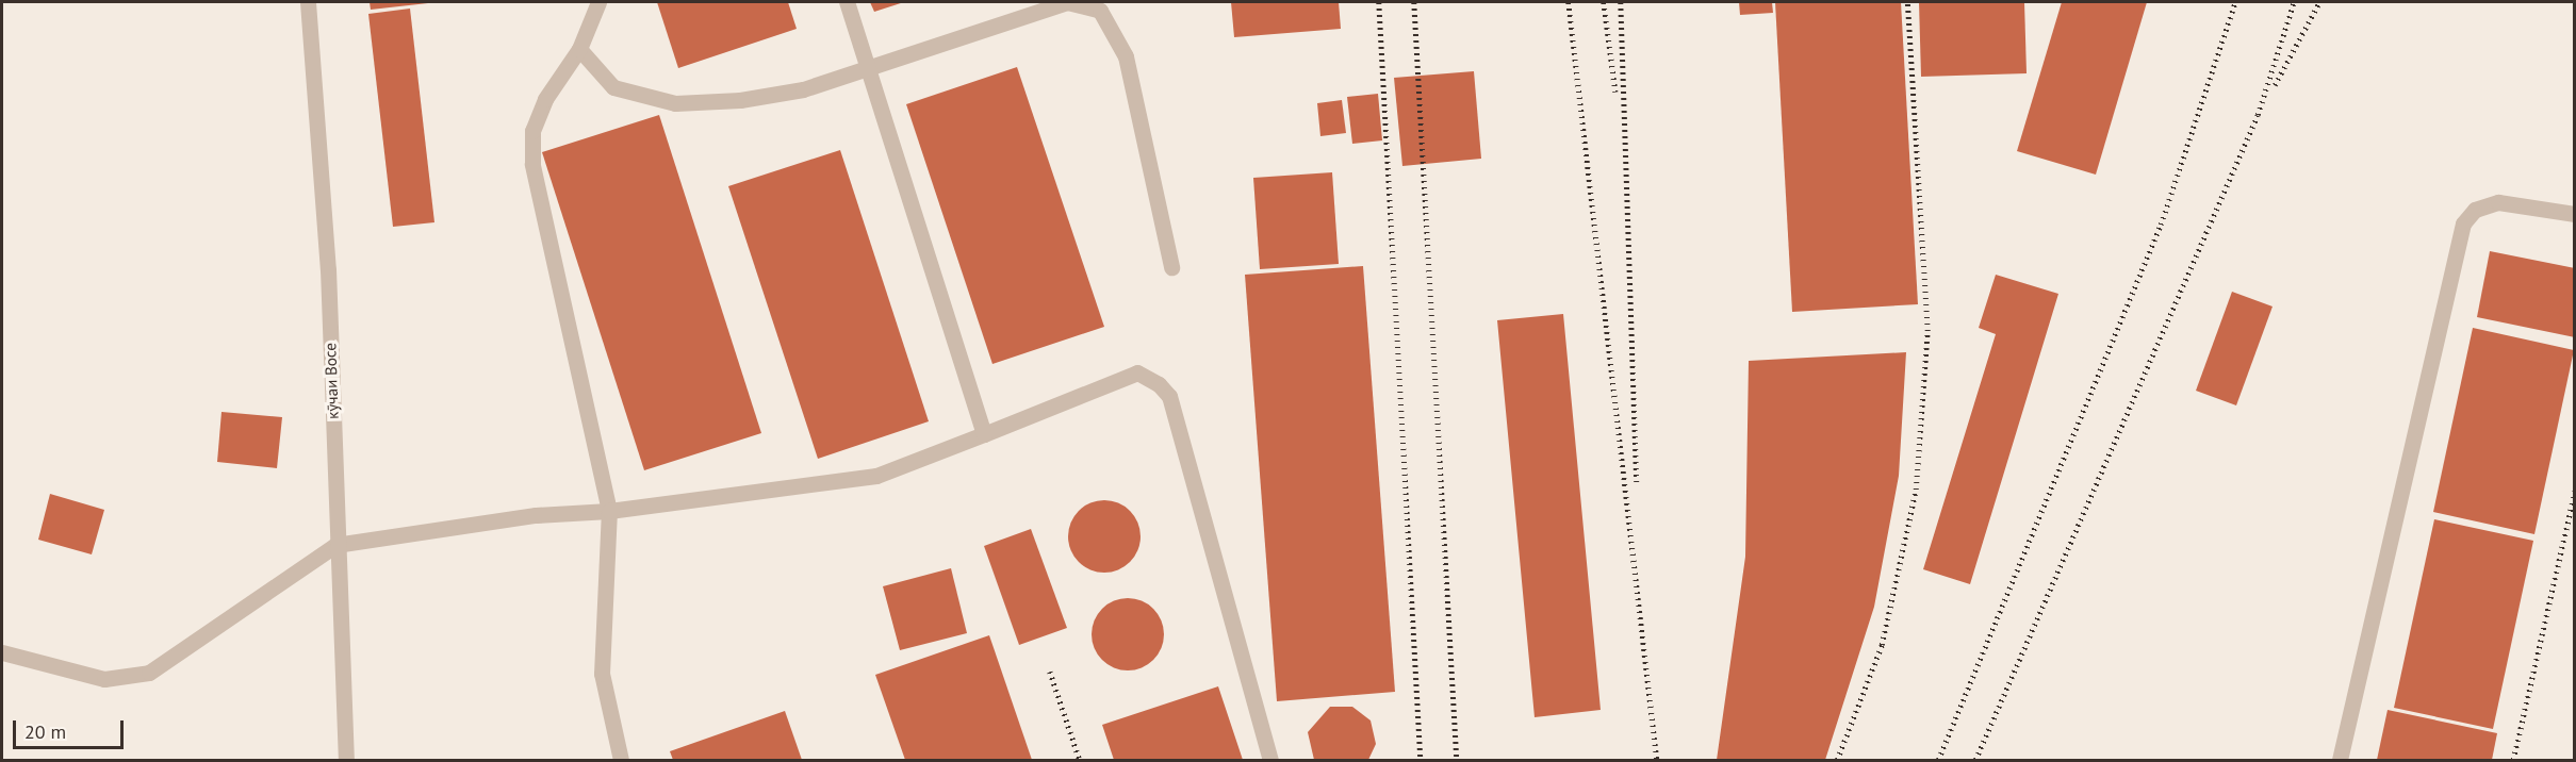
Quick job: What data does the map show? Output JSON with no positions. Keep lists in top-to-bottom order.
{
  "streets": {
    "street": ["кӯчаи Восе"]
  },
  "scale_bar": "20 m"
}
